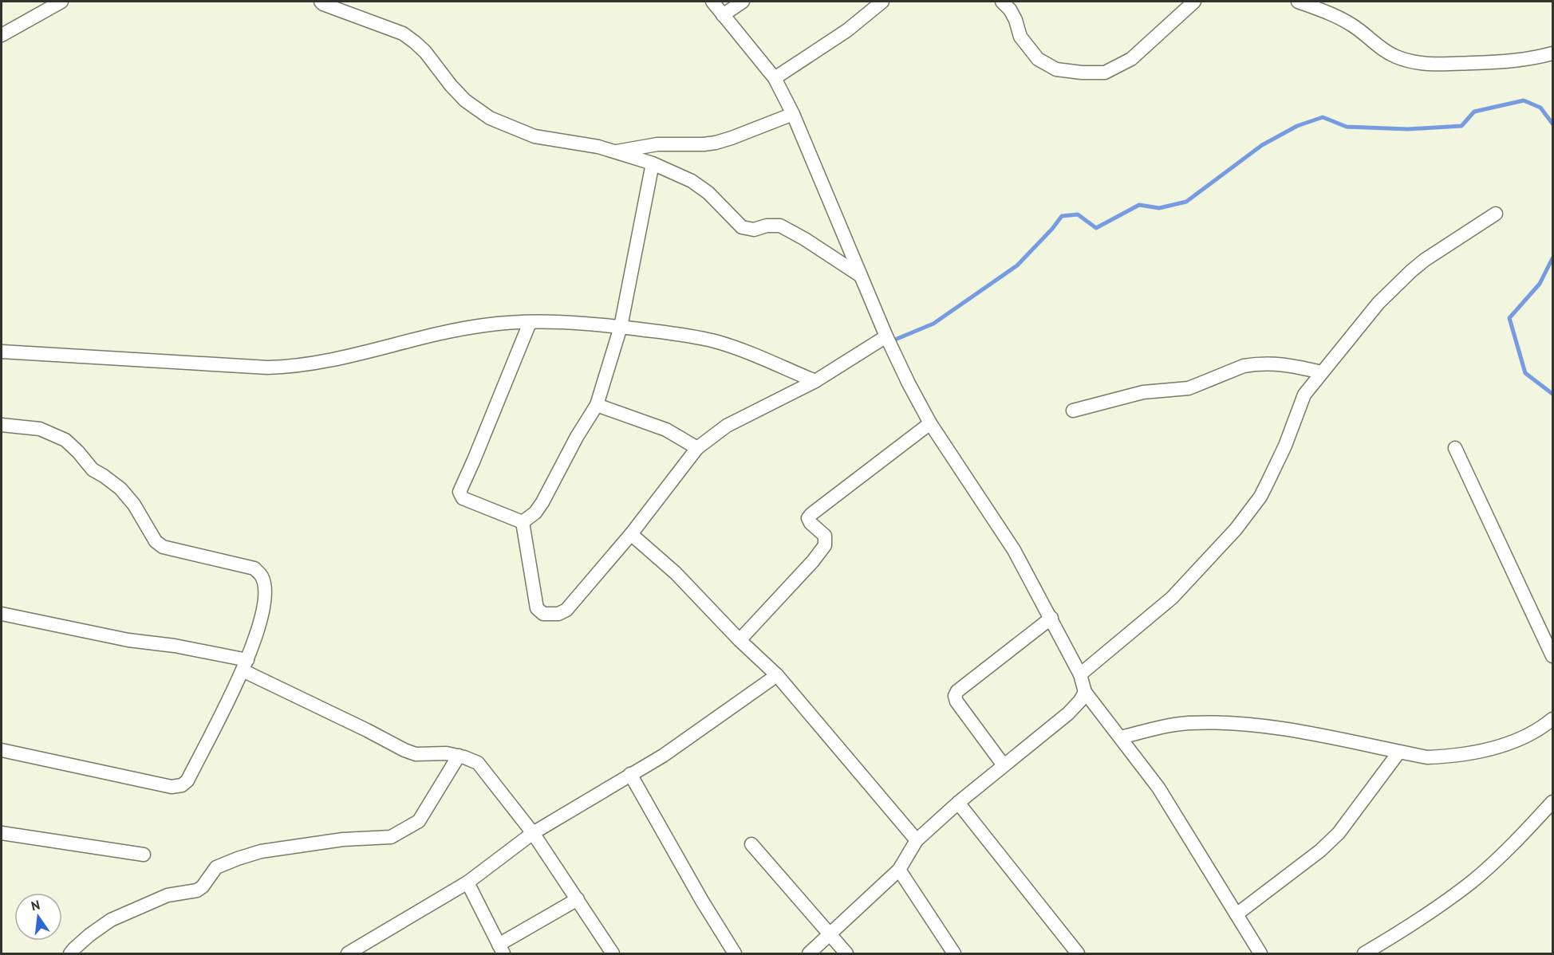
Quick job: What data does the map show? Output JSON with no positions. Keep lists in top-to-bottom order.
{
  "north": "top"
}
